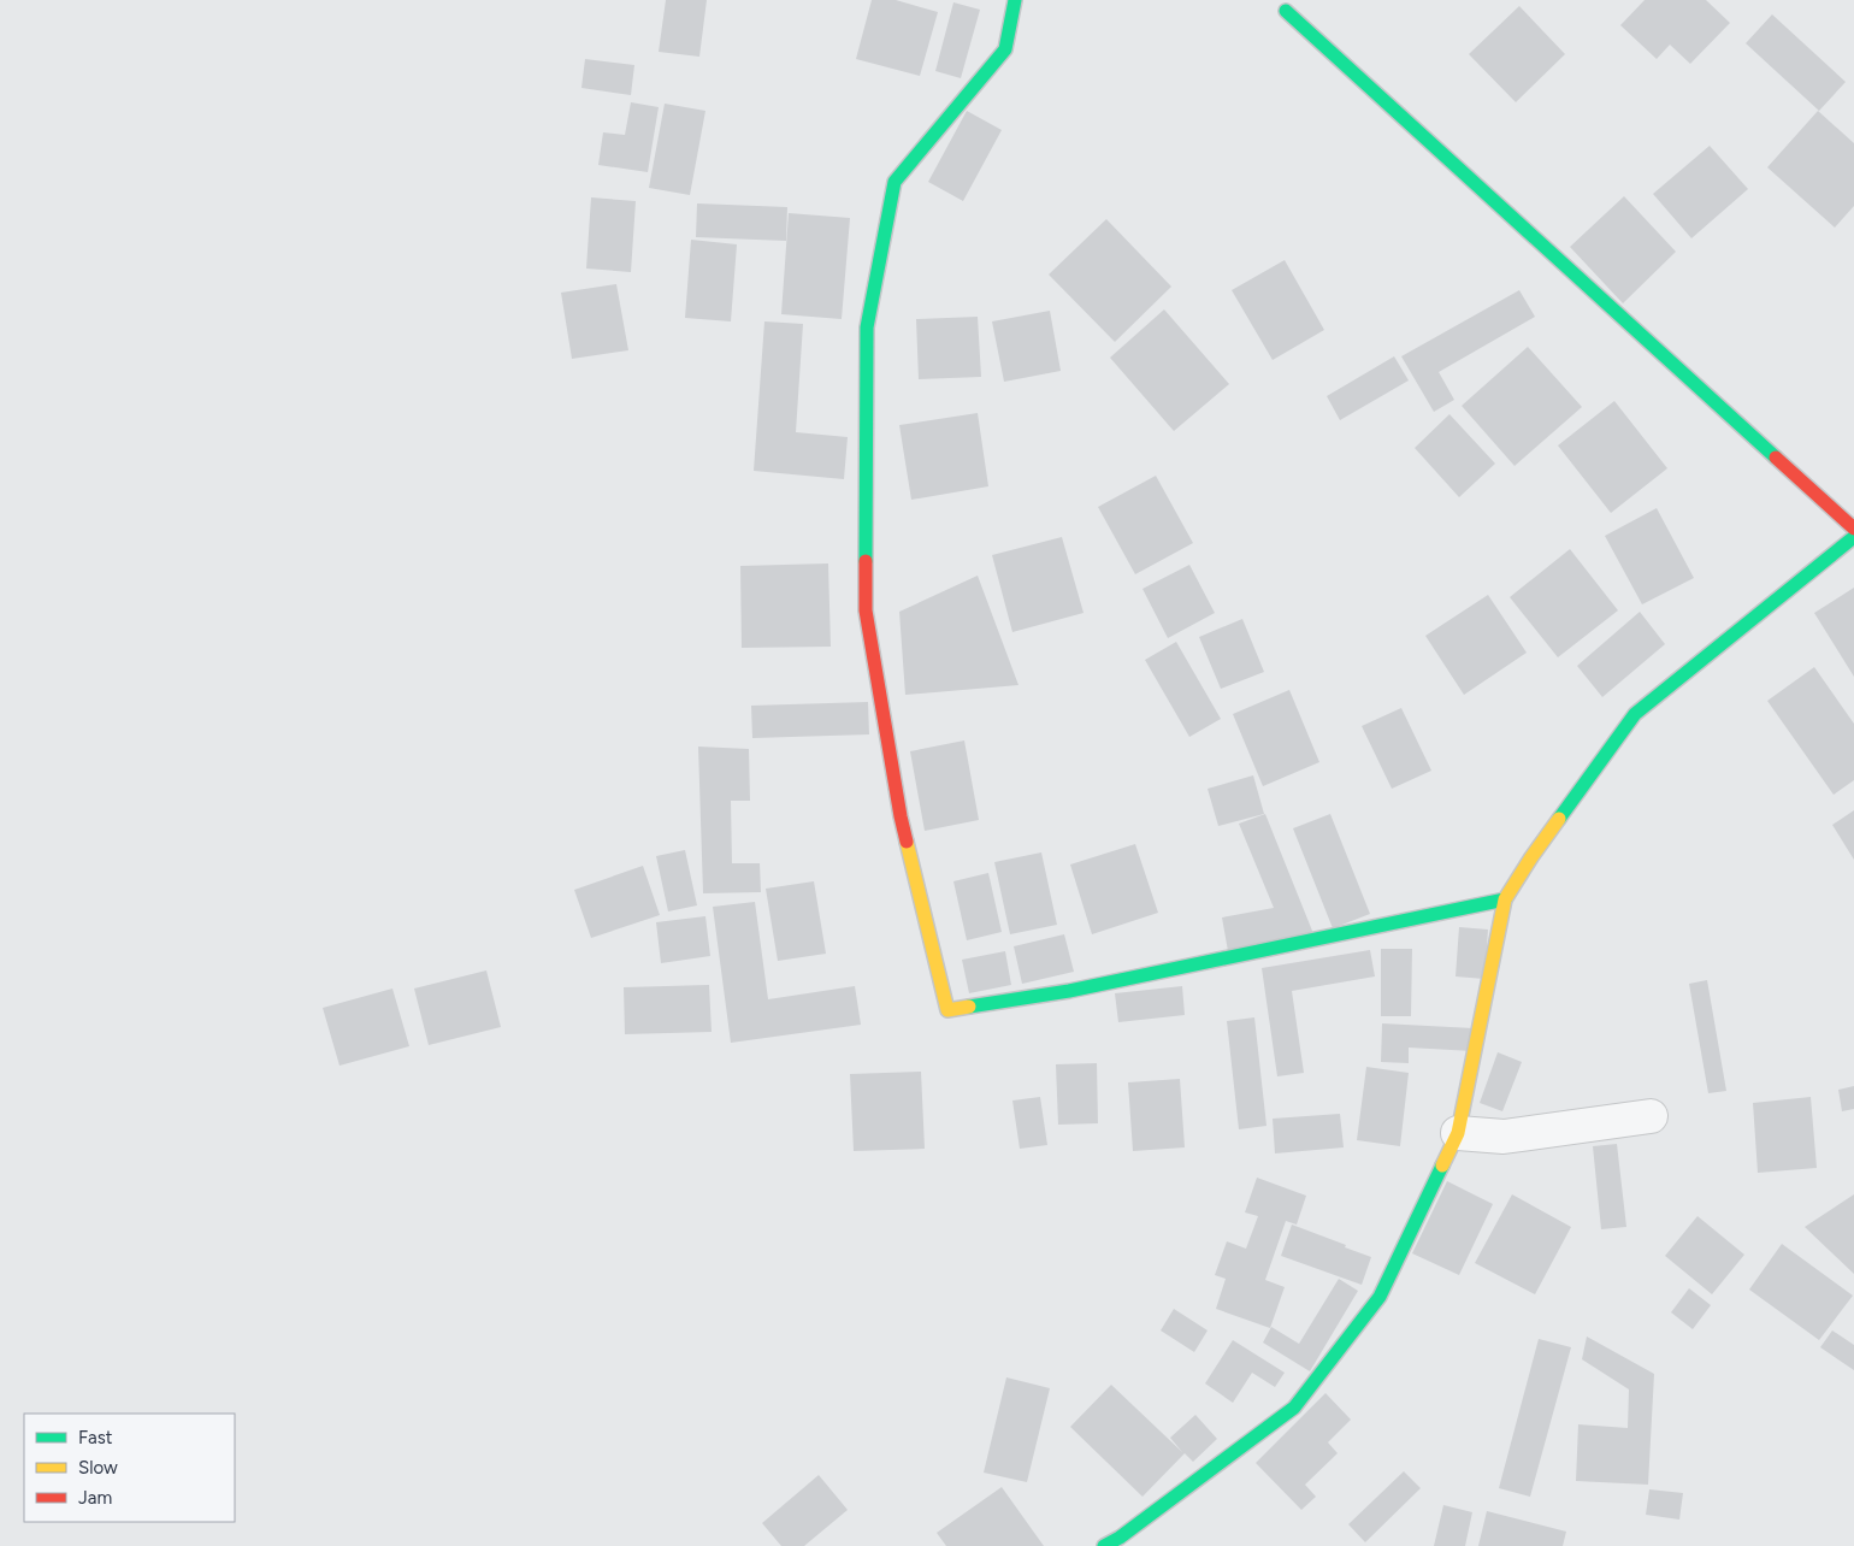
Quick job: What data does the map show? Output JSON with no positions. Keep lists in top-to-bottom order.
{
  "legend": ["Fast", "Slow", "Jam"]
}
